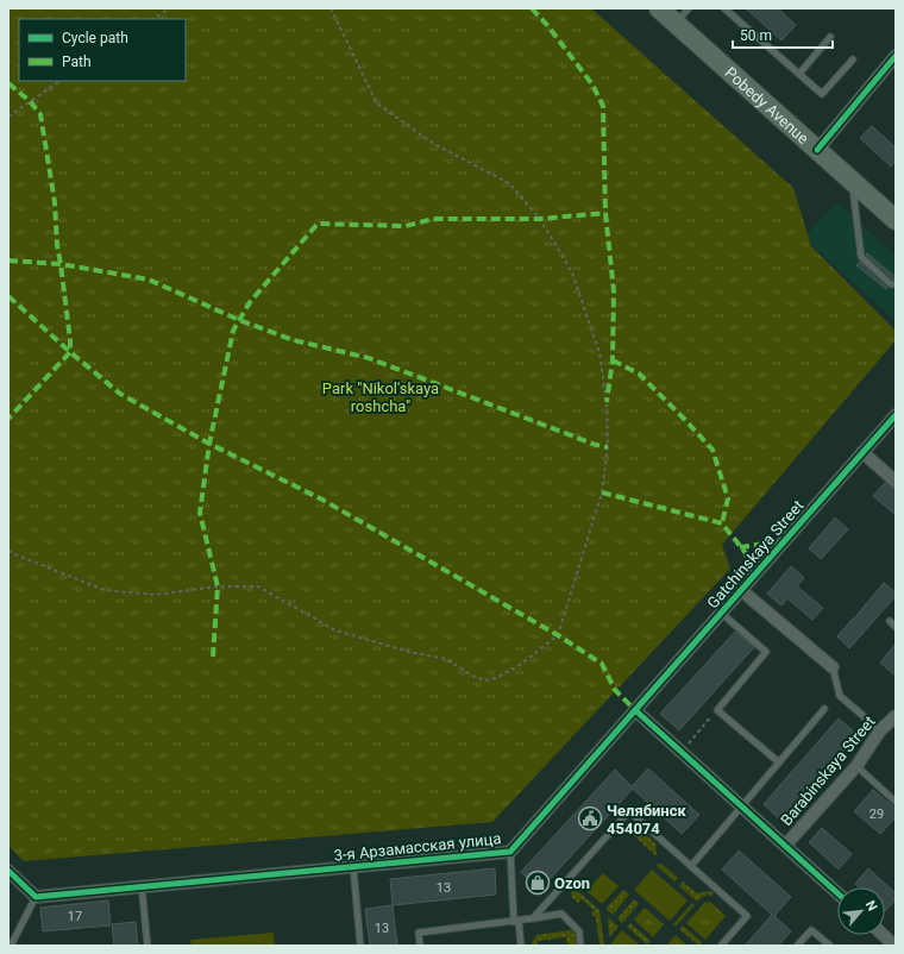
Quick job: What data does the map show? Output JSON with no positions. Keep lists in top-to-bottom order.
{
  "streets": {
    "main road": ["Pobedy Avenue"],
    "street": ["Gatchinskaya Street", "Barabinskaya Street", "3-я Арзамасская улица"]
  },
  "crossings": [
    ["Gatchinskaya Street", "3-я Арзамасская улица"]
  ],
  "parks": ["Park \"Nikol'skaya roshcha\""],
  "places": {
    "public building": ["Челябинск 454074"],
    "shop": ["Ozon"]
  },
  "house_numbers": [
    "29",
    "13",
    "17",
    "13"
  ],
  "legend": ["Cycle path", "Path"],
  "scale_bar": "50 m",
  "north": "top right"
}
